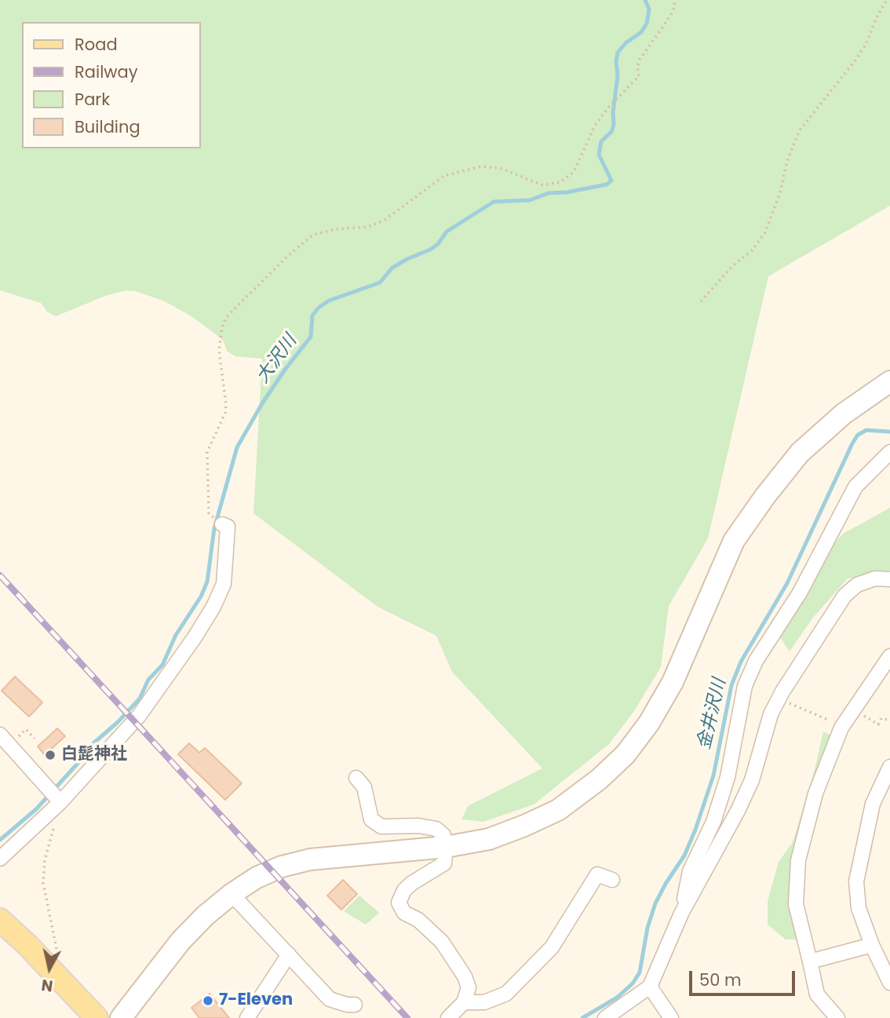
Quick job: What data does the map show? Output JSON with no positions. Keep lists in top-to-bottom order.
{
  "water": ["大沢川", "金井沢川"],
  "places": ["白髭神社", "7-Eleven"],
  "legend": [
    "Road",
    "Railway",
    "Park",
    "Building"
  ],
  "scale_bar": "50 m",
  "north": "bottom"
}
